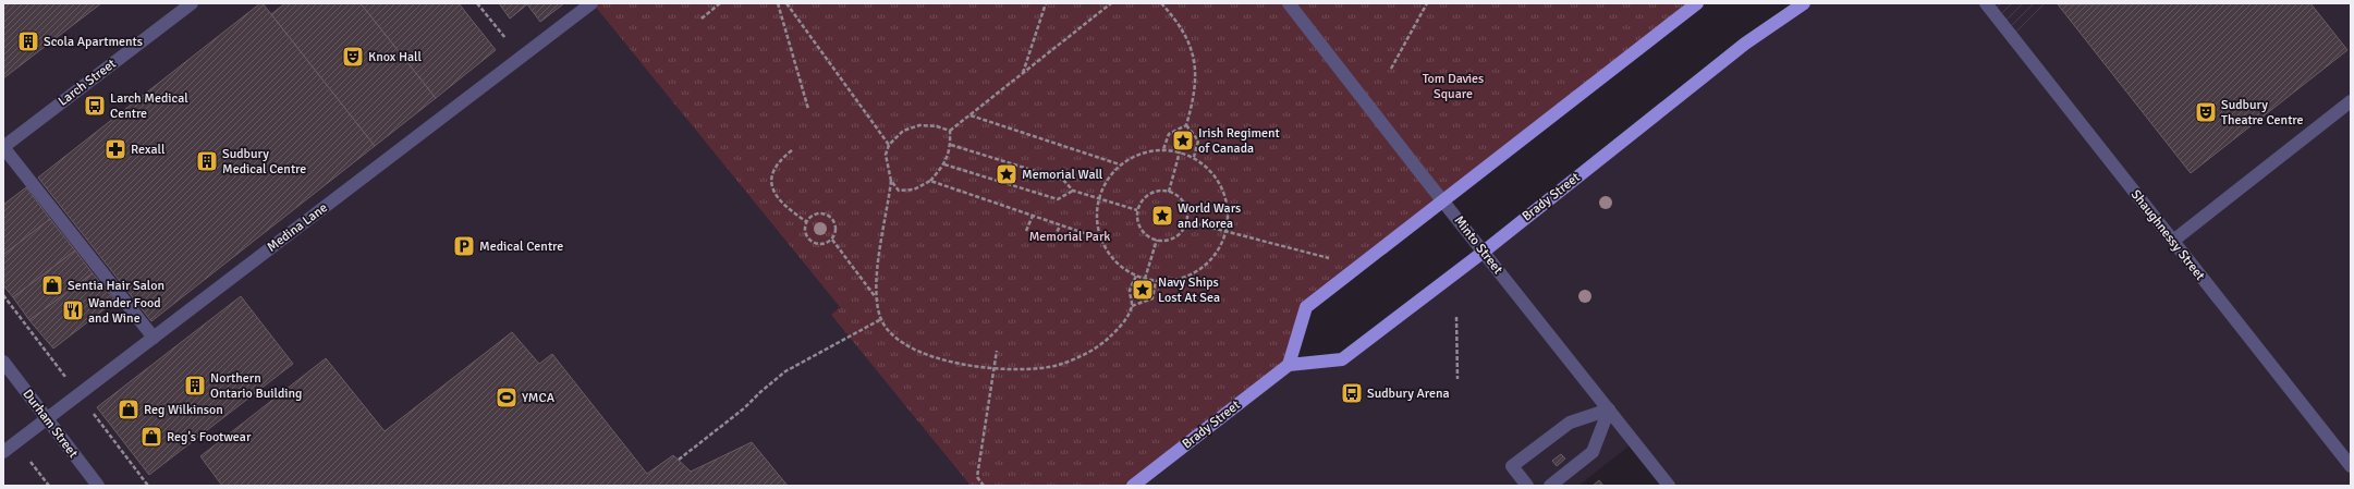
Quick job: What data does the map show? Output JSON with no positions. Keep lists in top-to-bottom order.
{
  "streets": {
    "main road": ["Brady Street"],
    "street": [
      "Larch Street",
      "Medina Lane",
      "Shaughnessy Street",
      "Minto Street",
      "Durham Street"
    ]
  },
  "crossings": [
    ["Brady Street", "Minto Street"],
    ["Medina Lane", "Durham Street"]
  ],
  "parks": ["Tom Davies Square", "Memorial Park"],
  "places": {
    "building": ["Scola Apartments", "Sudbury Medical Centre", "Northern Ontario Building"],
    "theatre": ["Knox Hall", "Sudbury Theatre Centre"],
    "bus stop": ["Larch Medical Centre", "Sudbury Arena"],
    "place": [
      "Irish Regiment of Canada",
      "Memorial Wall",
      "World Wars and Korea",
      "Navy Ships Lost At Sea"
    ],
    "pharmacy": ["Rexall"],
    "parking": ["Medical Centre"],
    "shop": ["Sentia Hair Salon", "Reg Wilkinson", "Reg's Footwear"],
    "restaurant": ["Wander Food and Wine"],
    "sports": ["YMCA"]
  }
}
